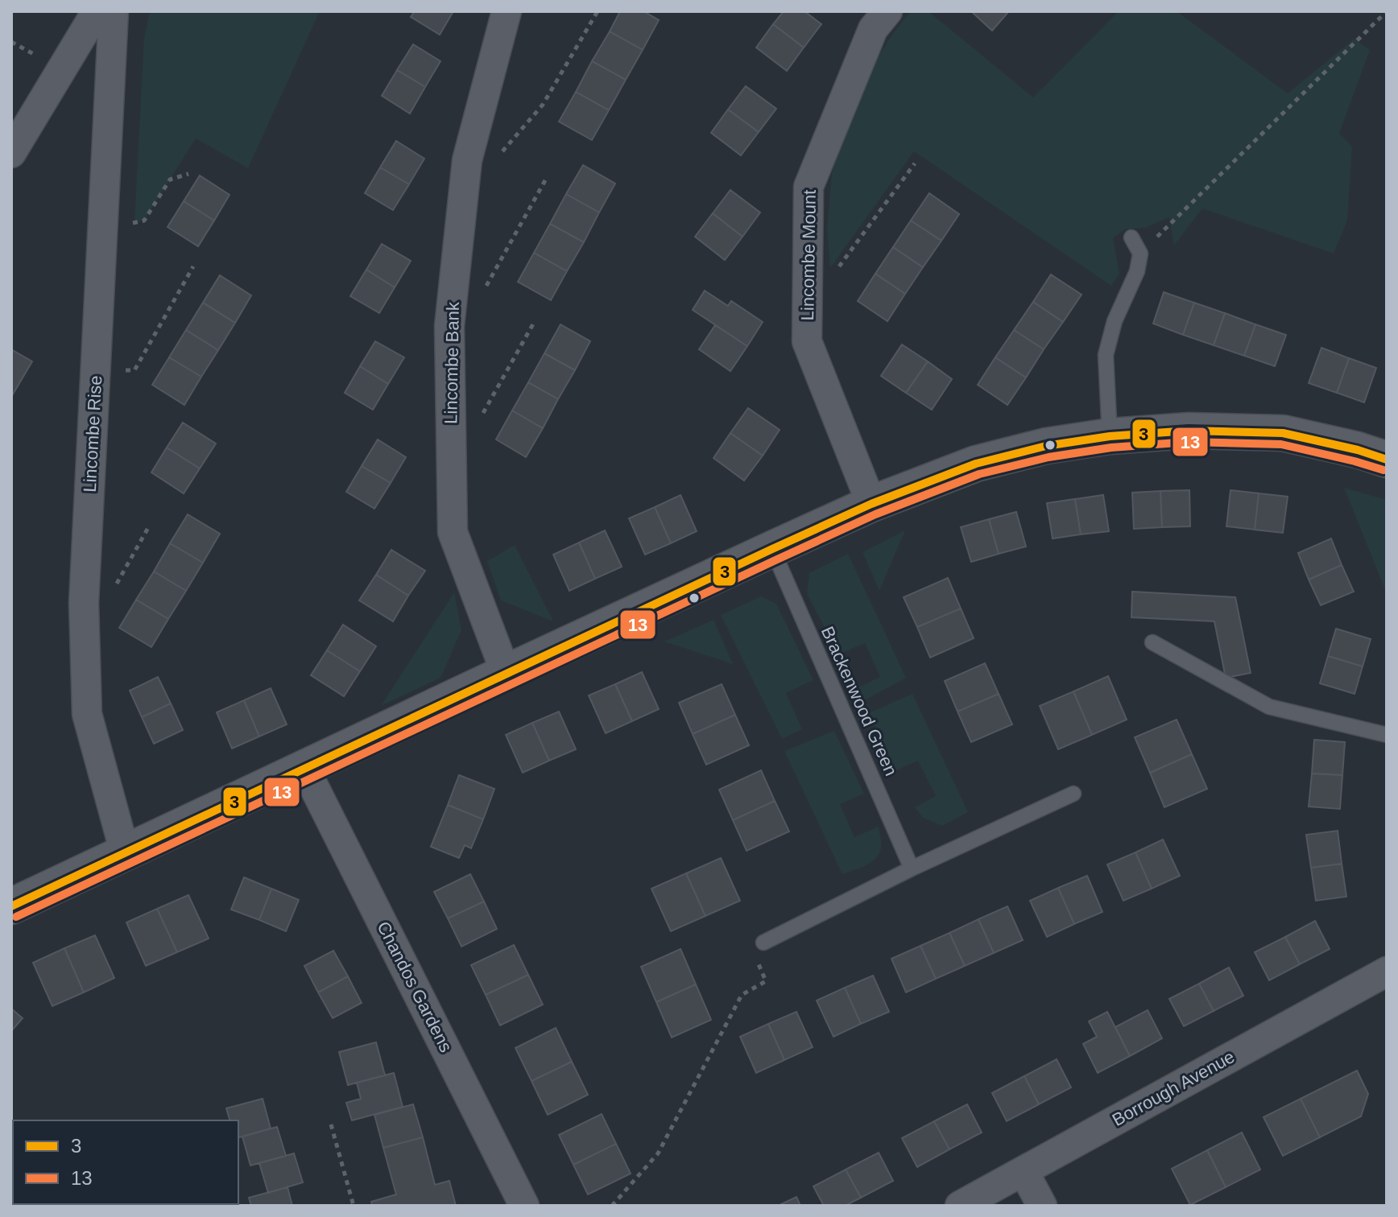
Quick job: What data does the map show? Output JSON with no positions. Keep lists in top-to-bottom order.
{
  "streets": {
    "street": [
      "Lincombe Mount",
      "Lincombe Bank",
      "Lincombe Rise",
      "Chandos Gardens",
      "Borrough Avenue"
    ],
    "lane": ["Brackenwood Green"]
  },
  "lines": ["transit line 3", "transit line 13"],
  "legend": ["3", "13"]
}
